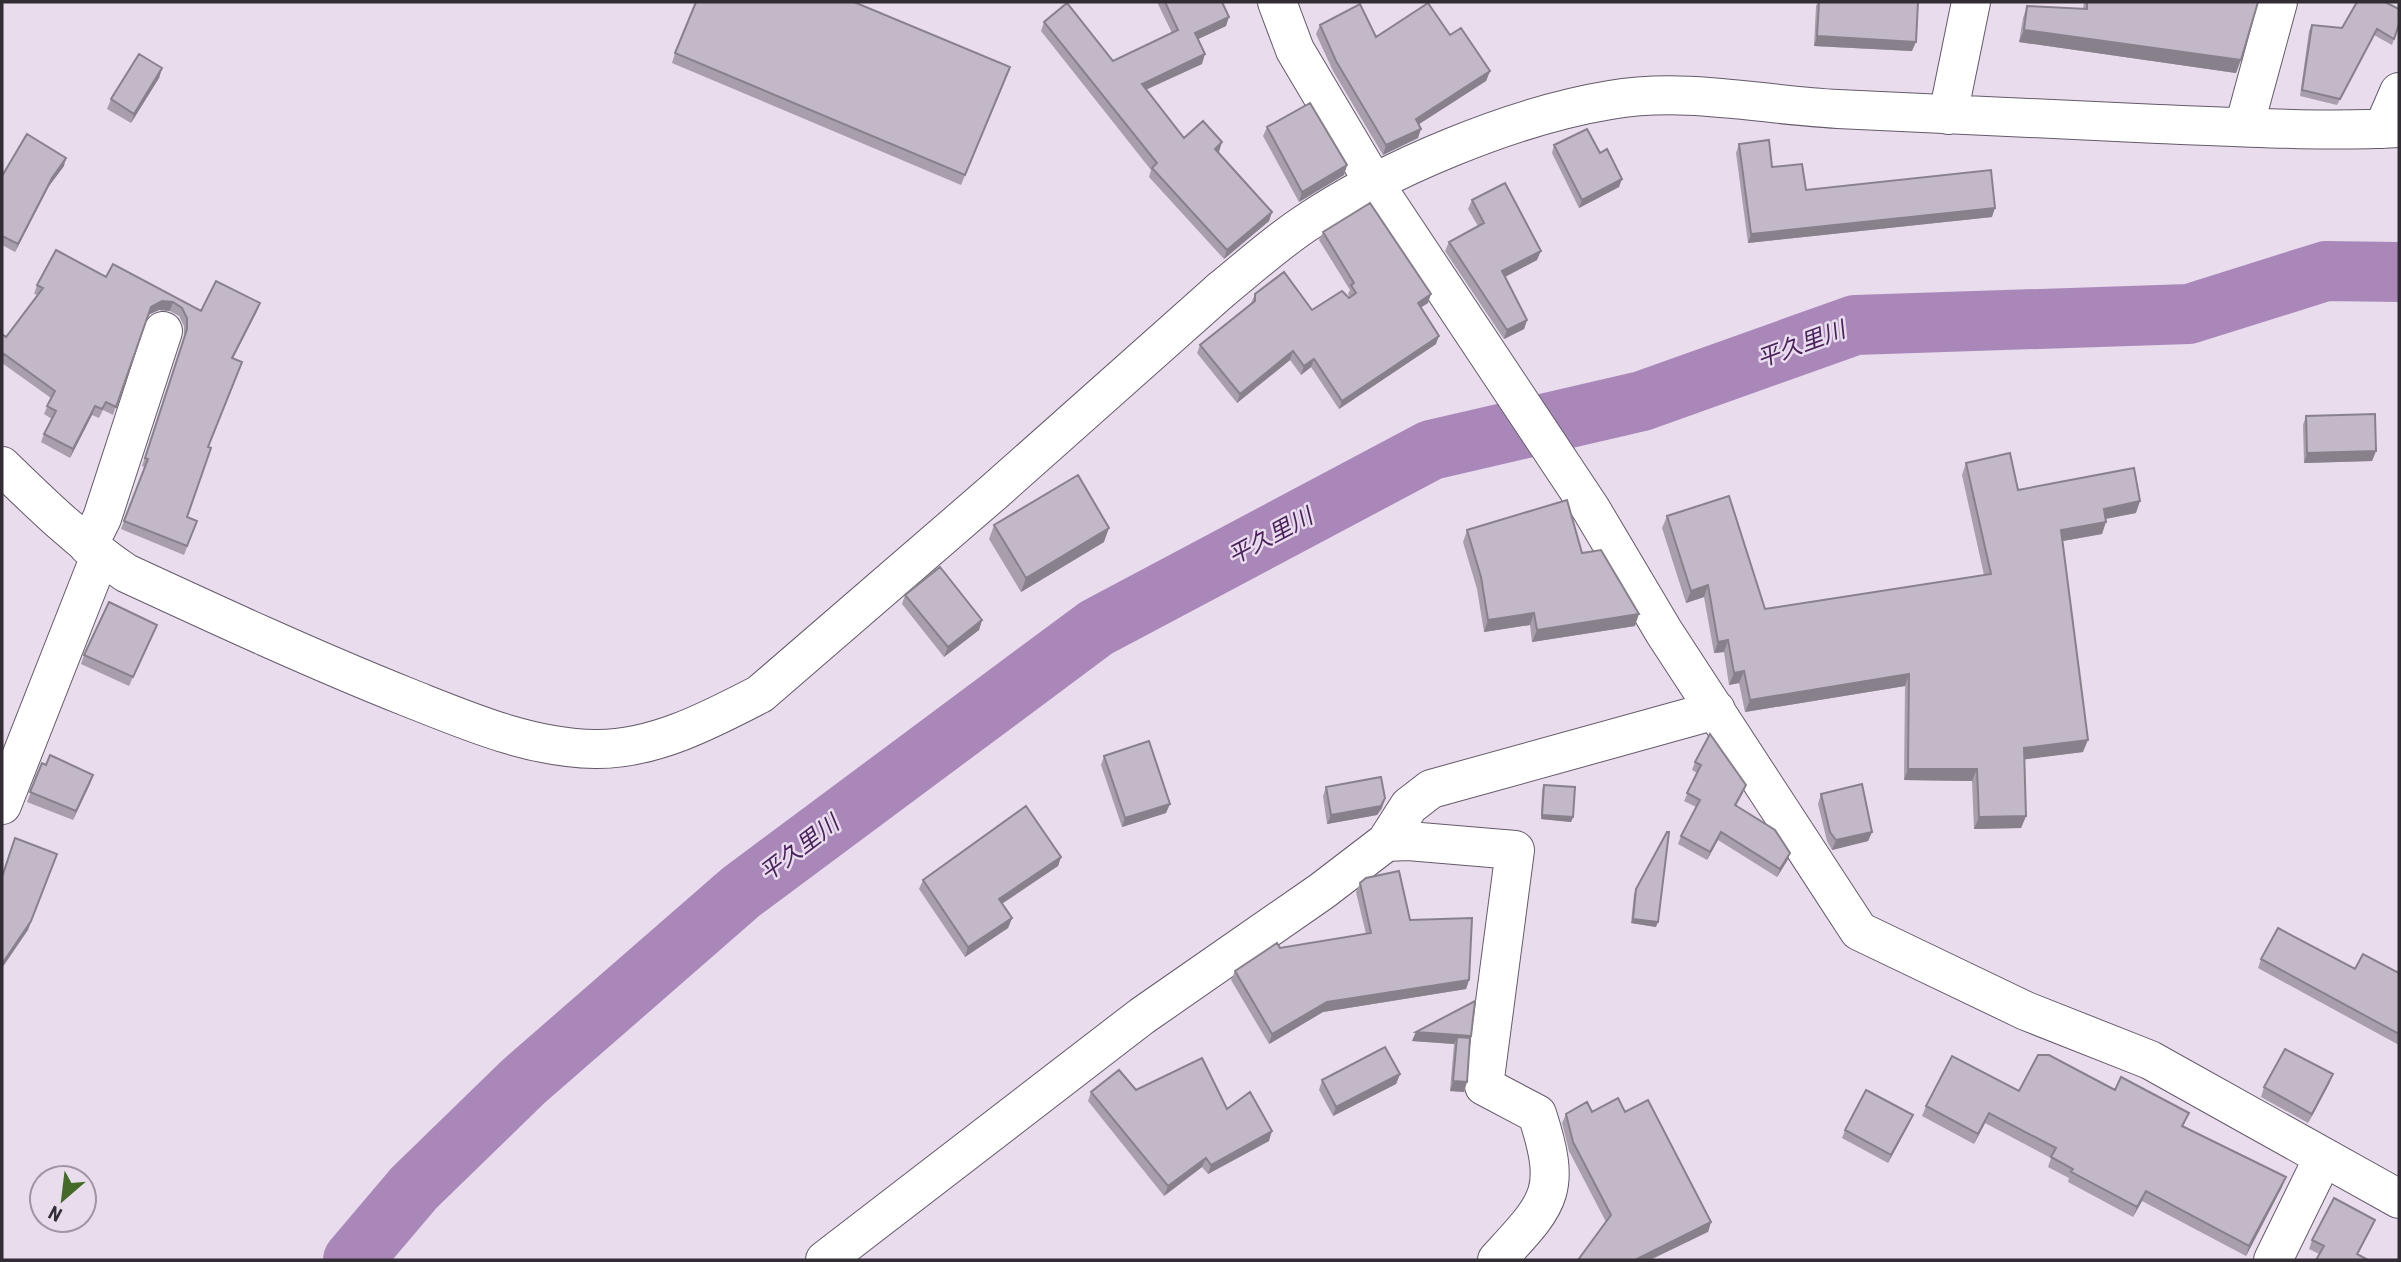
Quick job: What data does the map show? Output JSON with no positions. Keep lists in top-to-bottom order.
{
  "water": ["平久里川"],
  "north": "bottom left"
}
